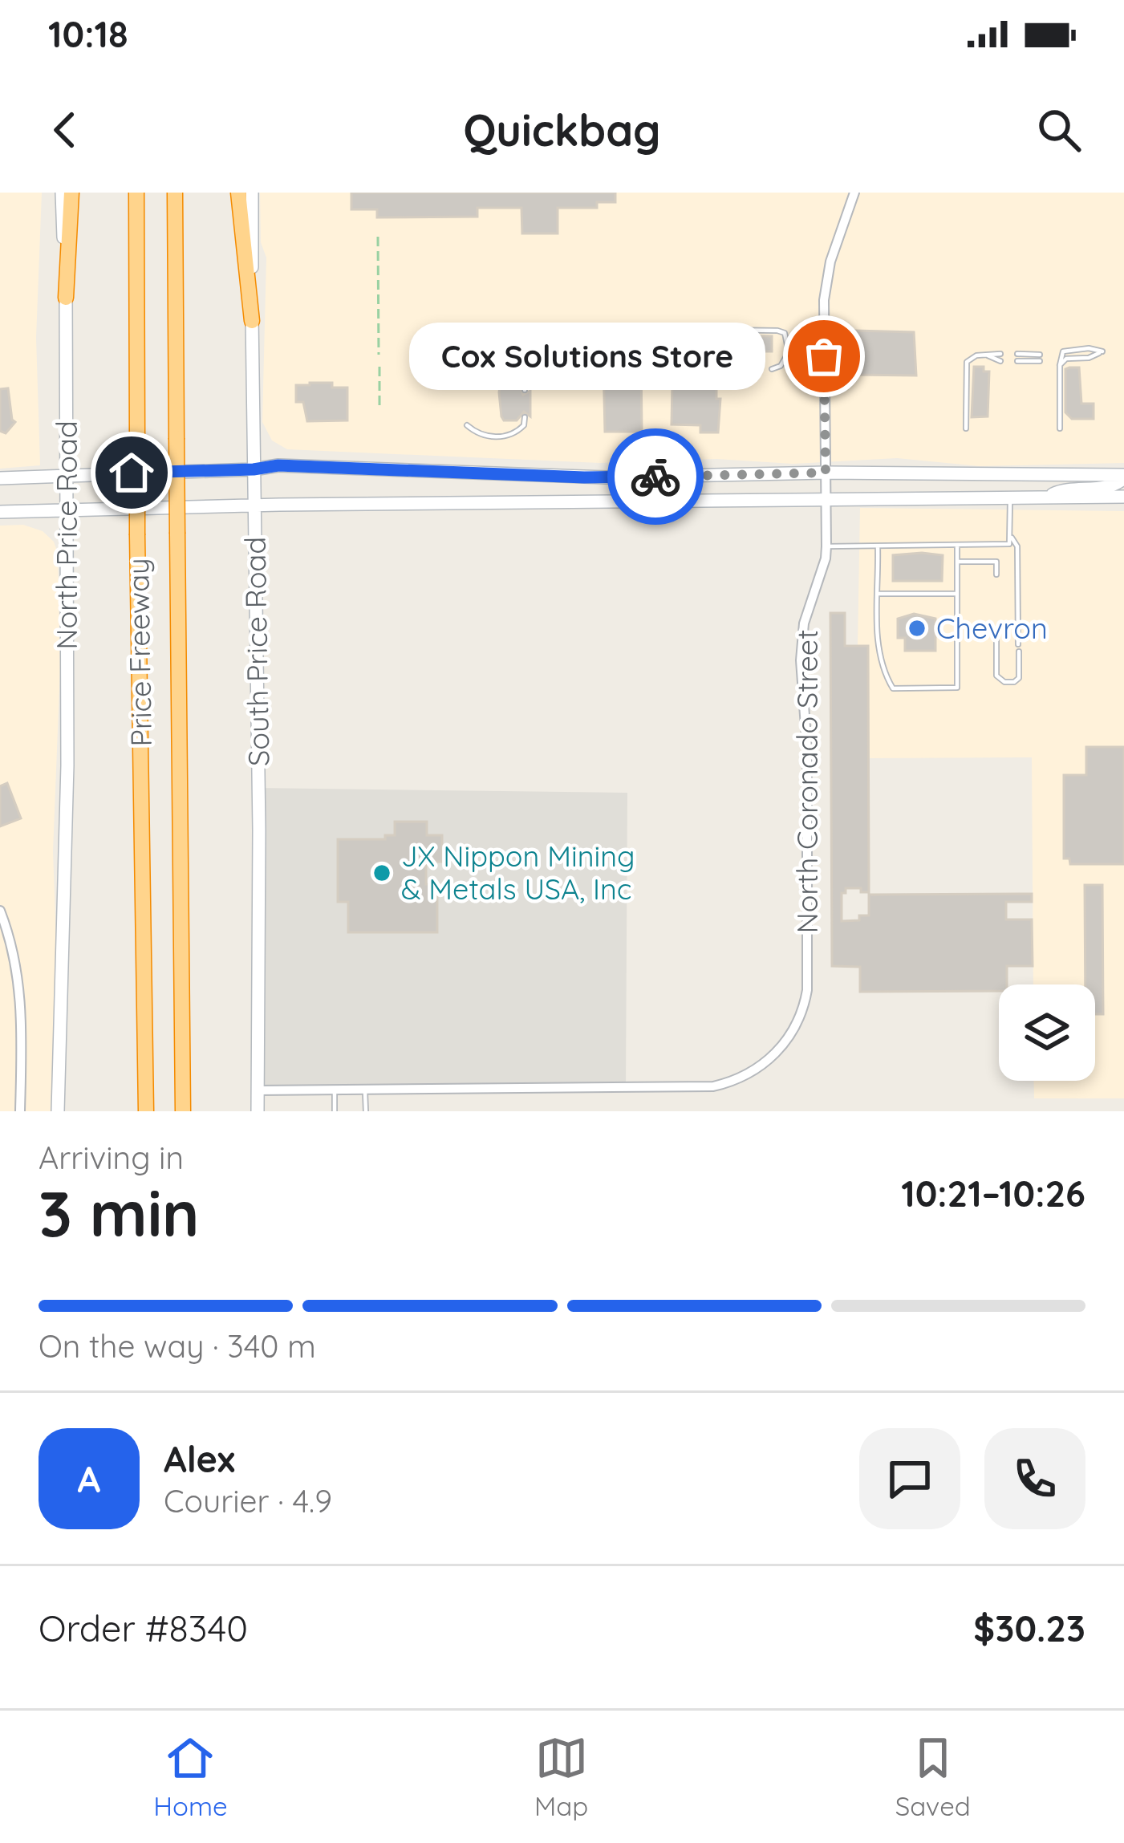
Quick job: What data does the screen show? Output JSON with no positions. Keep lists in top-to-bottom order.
{
  "streets": {
    "highway": ["Price Freeway"],
    "main road": ["North Price Road", "South Price Road"],
    "street": ["North Coronado Street"]
  },
  "places": ["Cox Solutions Store", "Chevron", "JX Nippon Mining & Metals USA, Inc"],
  "page": {
    "status": "10:18",
    "header": "Quickbag",
    "bubble": "Cox Solutions Store",
    "heading": ["3 min", "Arriving in", "10:21–10:26"],
    "panel": [
      "Alex",
      "Courier · 4.9",
      "Order #8340",
      "$30.23"
    ],
    "bar": "On the way · 340 m",
    "round": "A",
    "tabs": ["Home", "Map", "Saved"]
  }
}
